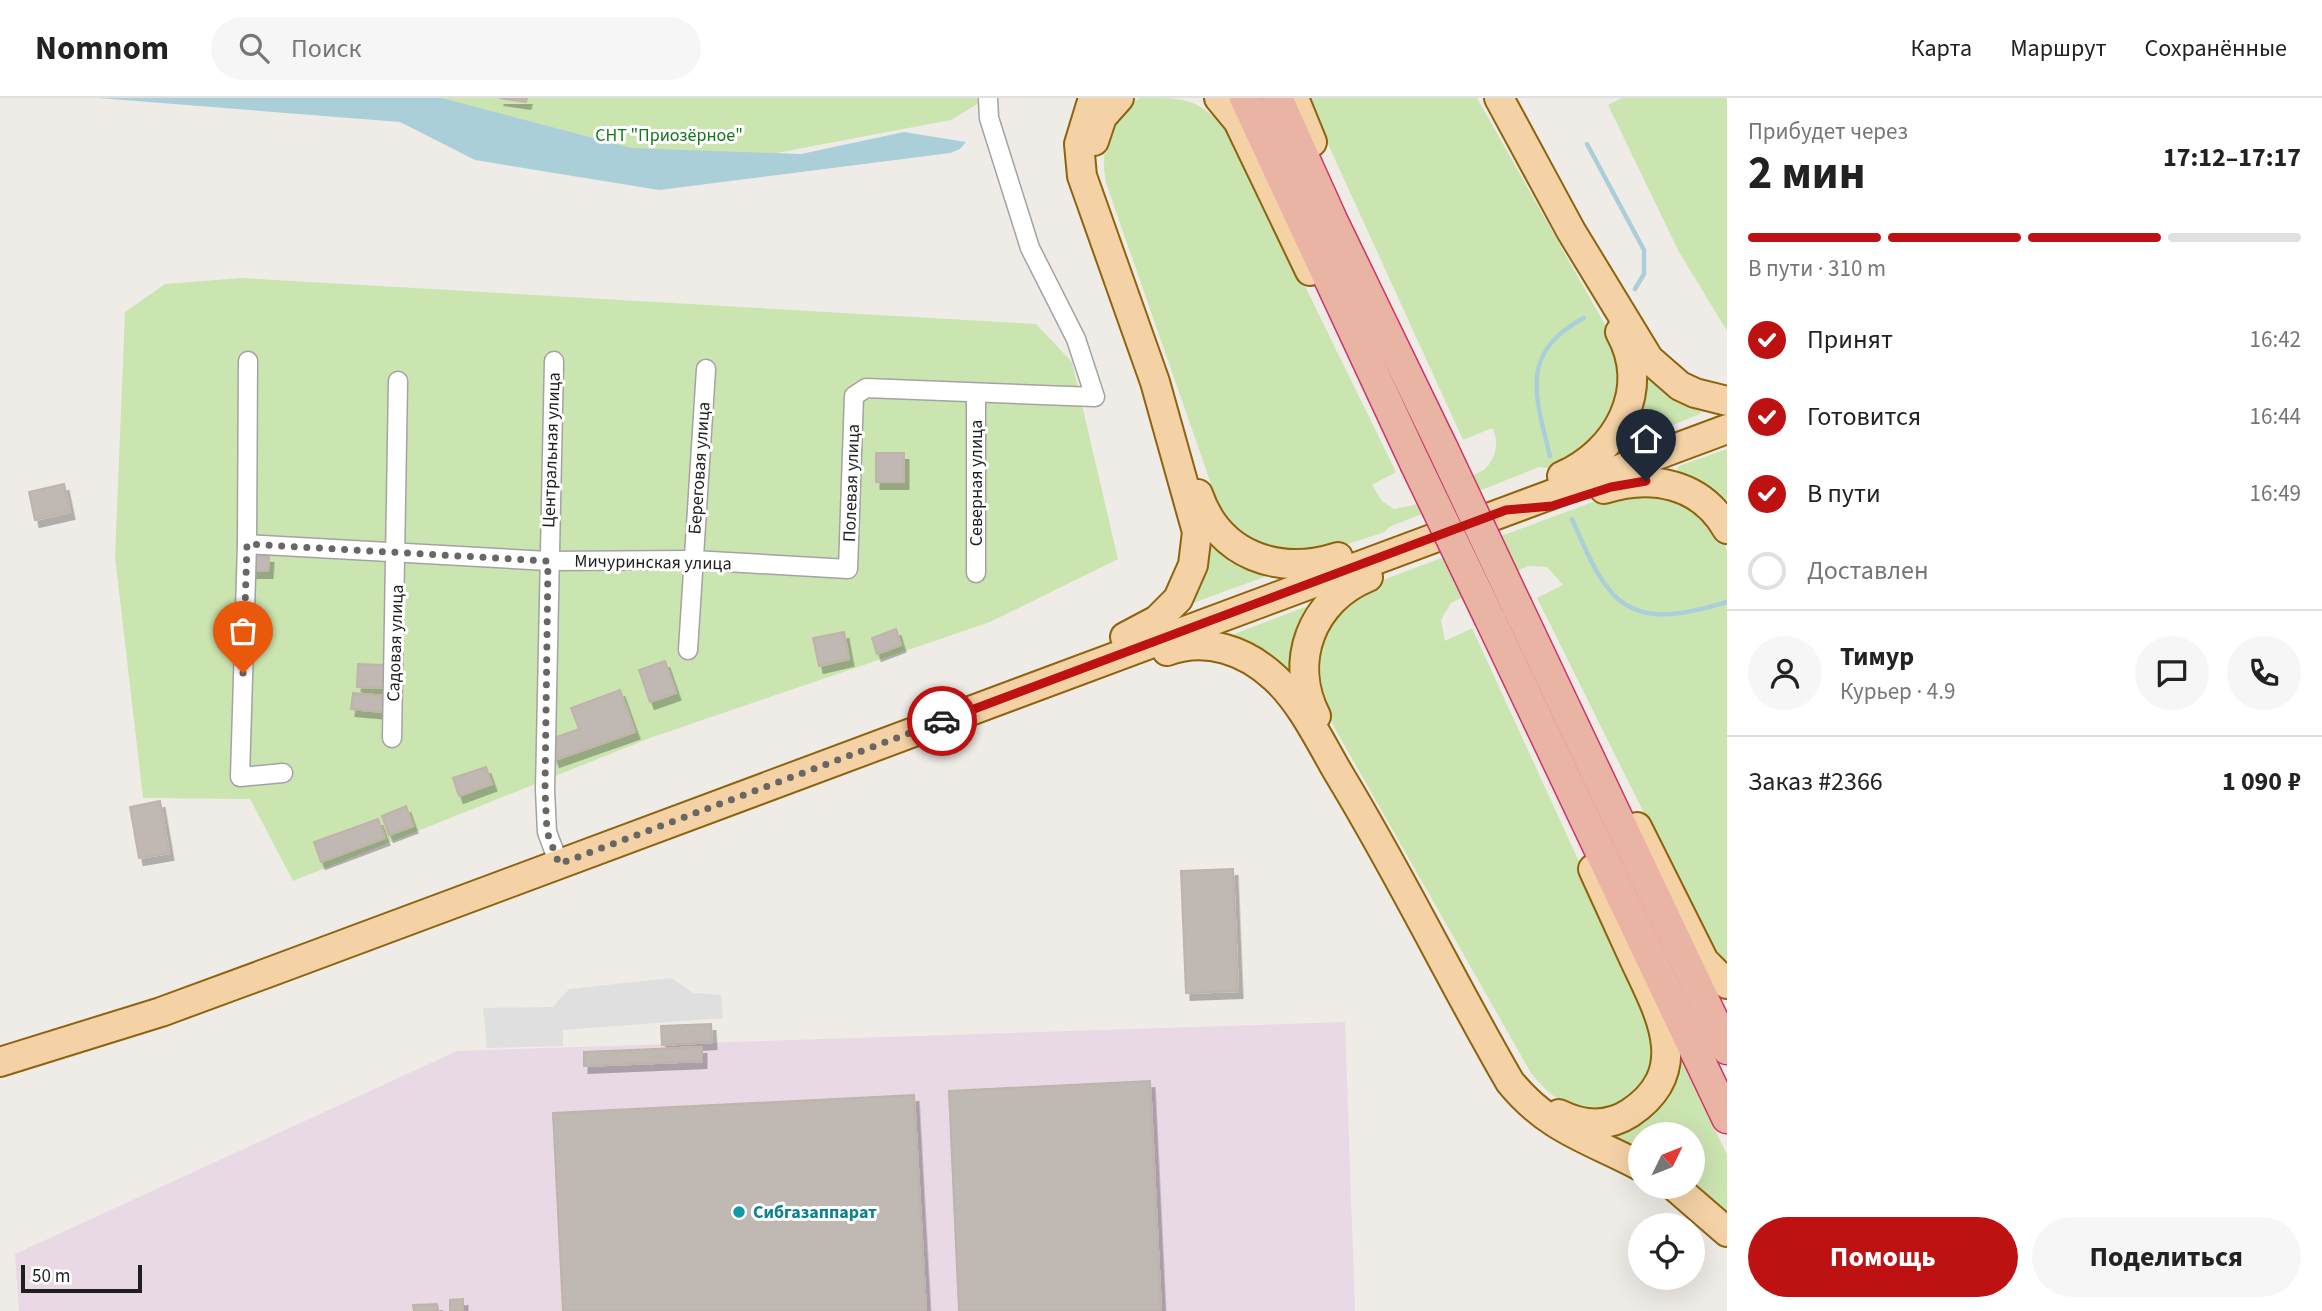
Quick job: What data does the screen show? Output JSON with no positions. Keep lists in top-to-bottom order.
{
  "streets": {
    "street": [
      "Центральная улица",
      "Береговая улица",
      "Полевая улица",
      "Северная улица",
      "Мичуринская улица",
      "Садовая улица"
    ]
  },
  "crossings": [
    ["Центральная улица", "Мичуринская улица"],
    ["Береговая улица", "Мичуринская улица"],
    ["Полевая улица", "Северная улица"],
    ["Полевая улица", "Мичуринская улица"],
    ["Мичуринская улица", "Садовая улица"]
  ],
  "parks": ["СНТ \"Приозёрное\""],
  "places": ["Сибгазаппарат"],
  "scale_bar": "50 m",
  "north": "top right",
  "page": {
    "header": "Nomnom",
    "search": "Поиск",
    "nav": ["Карта", "Маршрут", "Сохранённые"],
    "heading": ["2 мин", "Прибудет через", "17:12–17:17"],
    "panel": [
      "Тимур",
      "Курьер · 4.9",
      "Заказ #2366",
      "1 090 ₽"
    ],
    "bar": "В пути · 310 m",
    "list": [
      ["Принят", "16:42"],
      ["Готовится", "16:44"],
      ["В пути", "16:49"],
      "Доставлен"
    ],
    "buttons": ["Помощь", "Поделиться"],
    "scale": "50 m"
  }
}
